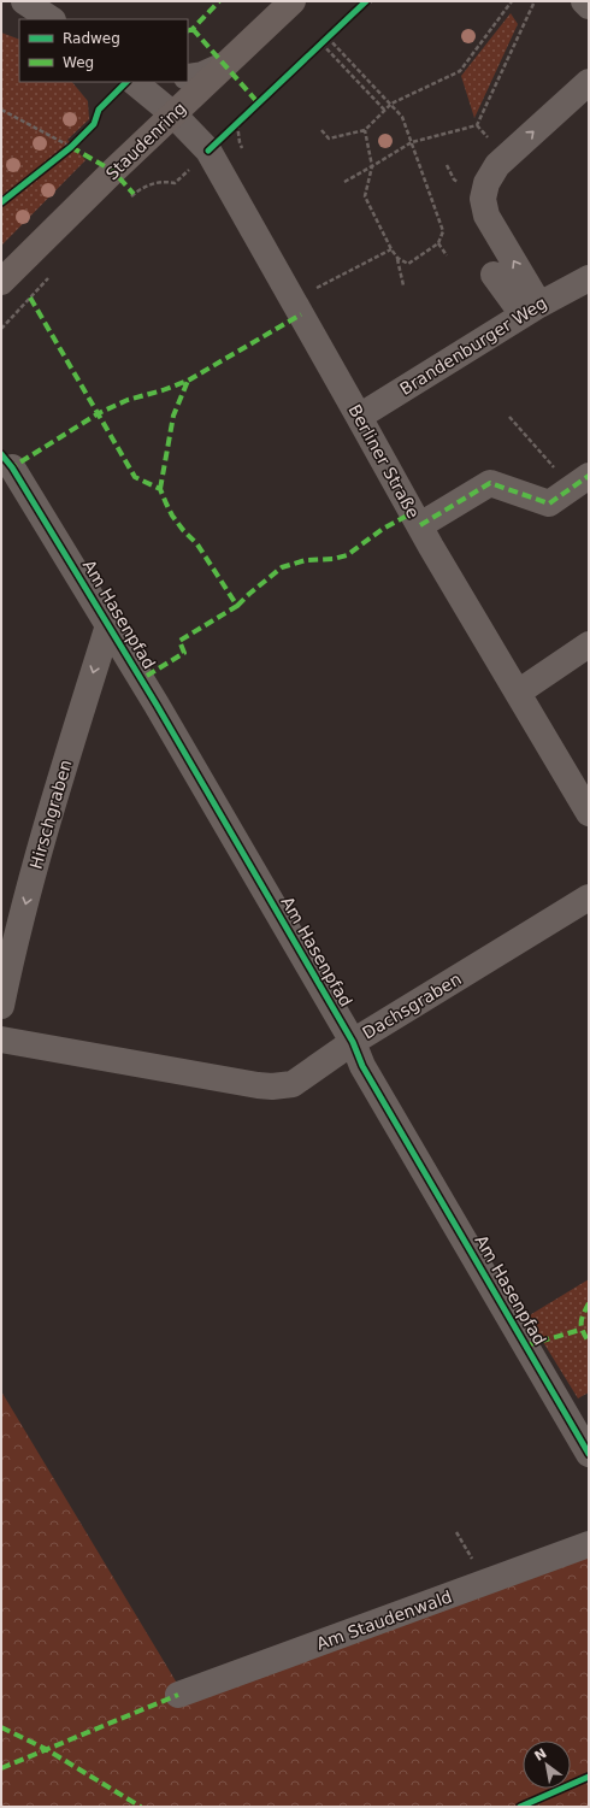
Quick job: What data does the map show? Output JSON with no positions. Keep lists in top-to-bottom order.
{
  "streets": {
    "main road": ["Staudenring"],
    "street": [
      "Brandenburger Weg",
      "Berliner Straße",
      "Am Hasenpfad",
      "Hirschgraben",
      "Dachsgraben",
      "Am Staudenwald"
    ]
  },
  "crossings": [
    ["Staudenring", "Berliner Straße"],
    ["Brandenburger Weg", "Berliner Straße"],
    ["Am Hasenpfad", "Hirschgraben"],
    ["Am Hasenpfad", "Dachsgraben"]
  ],
  "one_way": ["Hirschgraben"],
  "legend": ["Radweg", "Weg"],
  "north": "top left"
}
